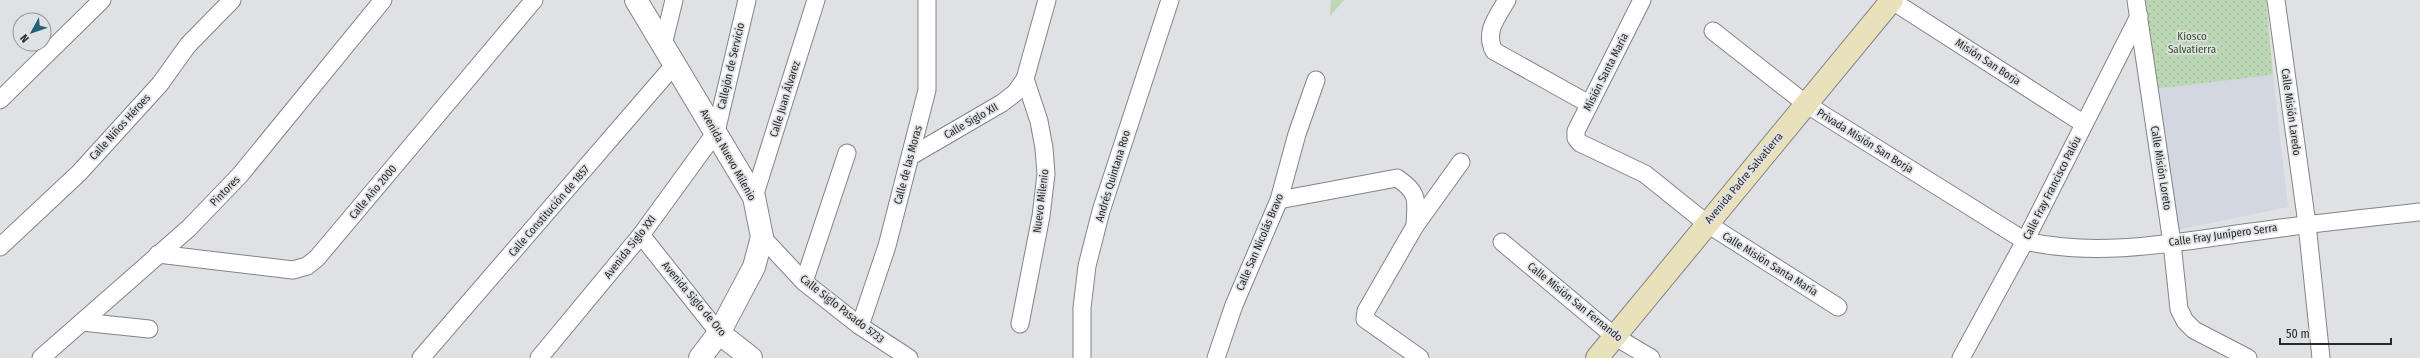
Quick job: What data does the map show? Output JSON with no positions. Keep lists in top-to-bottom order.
{
  "streets": {
    "main road": ["Avenida Padre Salvatierra"],
    "street": [
      "Misión San Borja",
      "Callejón de Servicio",
      "Misión Santa María",
      "Calle Juan Álvarez",
      "Calle Misión Laredo",
      "Calle Siglo XII",
      "Calle Niños Héroes",
      "Privada Misión San Borja",
      "Avenida Nuevo Milenio",
      "Calle de las Moras",
      "Calle Misión Loreto",
      "Andrés Quintana Roo",
      "Calle Fray Francisco Palóu",
      "Pintores",
      "Calle Año 2000",
      "Nuevo Milenio",
      "Calle Constitución de 1857",
      "Calle Fray Junípero Serra",
      "Calle San Nicolás Bravo",
      "Avenida Siglo XXI",
      "Calle Misión Santa María",
      "Avenida Siglo de Oro",
      "Calle Misión San Fernando",
      "Calle Siglo Pasado 5733"
    ]
  },
  "crossings": [
    ["Misión San Borja", "Avenida Padre Salvatierra"],
    ["Misión San Borja", "Calle Fray Francisco Palóu"],
    ["Callejón de Servicio", "Avenida Nuevo Milenio"],
    ["Callejón de Servicio", "Avenida Siglo XXI"],
    ["Misión Santa María", "Calle Misión Santa María"],
    ["Calle Juan Álvarez", "Avenida Nuevo Milenio"],
    ["Calle Misión Laredo", "Calle Fray Junípero Serra"],
    ["Calle Siglo XII", "Calle de las Moras"],
    ["Calle Siglo XII", "Nuevo Milenio"],
    ["Privada Misión San Borja", "Avenida Padre Salvatierra"],
    ["Privada Misión San Borja", "Calle Fray Francisco Palóu"],
    ["Privada Misión San Borja", "Calle Fray Junípero Serra"],
    ["Avenida Nuevo Milenio", "Calle Constitución de 1857"],
    ["Avenida Nuevo Milenio", "Avenida Siglo XXI"],
    ["Avenida Nuevo Milenio", "Avenida Siglo de Oro"],
    ["Avenida Nuevo Milenio", "Calle Siglo Pasado 5733"],
    ["Calle de las Moras", "Calle Siglo Pasado 5733"],
    ["Calle Misión Loreto", "Calle Fray Francisco Palóu"],
    ["Calle Misión Loreto", "Calle Fray Junípero Serra"],
    ["Avenida Padre Salvatierra", "Calle Misión Santa María"],
    ["Avenida Padre Salvatierra", "Calle Misión San Fernando"],
    ["Calle Fray Francisco Palóu", "Calle Fray Junípero Serra"],
    ["Pintores", "Calle Año 2000"],
    ["Avenida Siglo XXI", "Avenida Siglo de Oro"]
  ],
  "parks": ["Kiosco Salvatierra"],
  "scale_bar": "50 m",
  "north": "bottom left"
}
